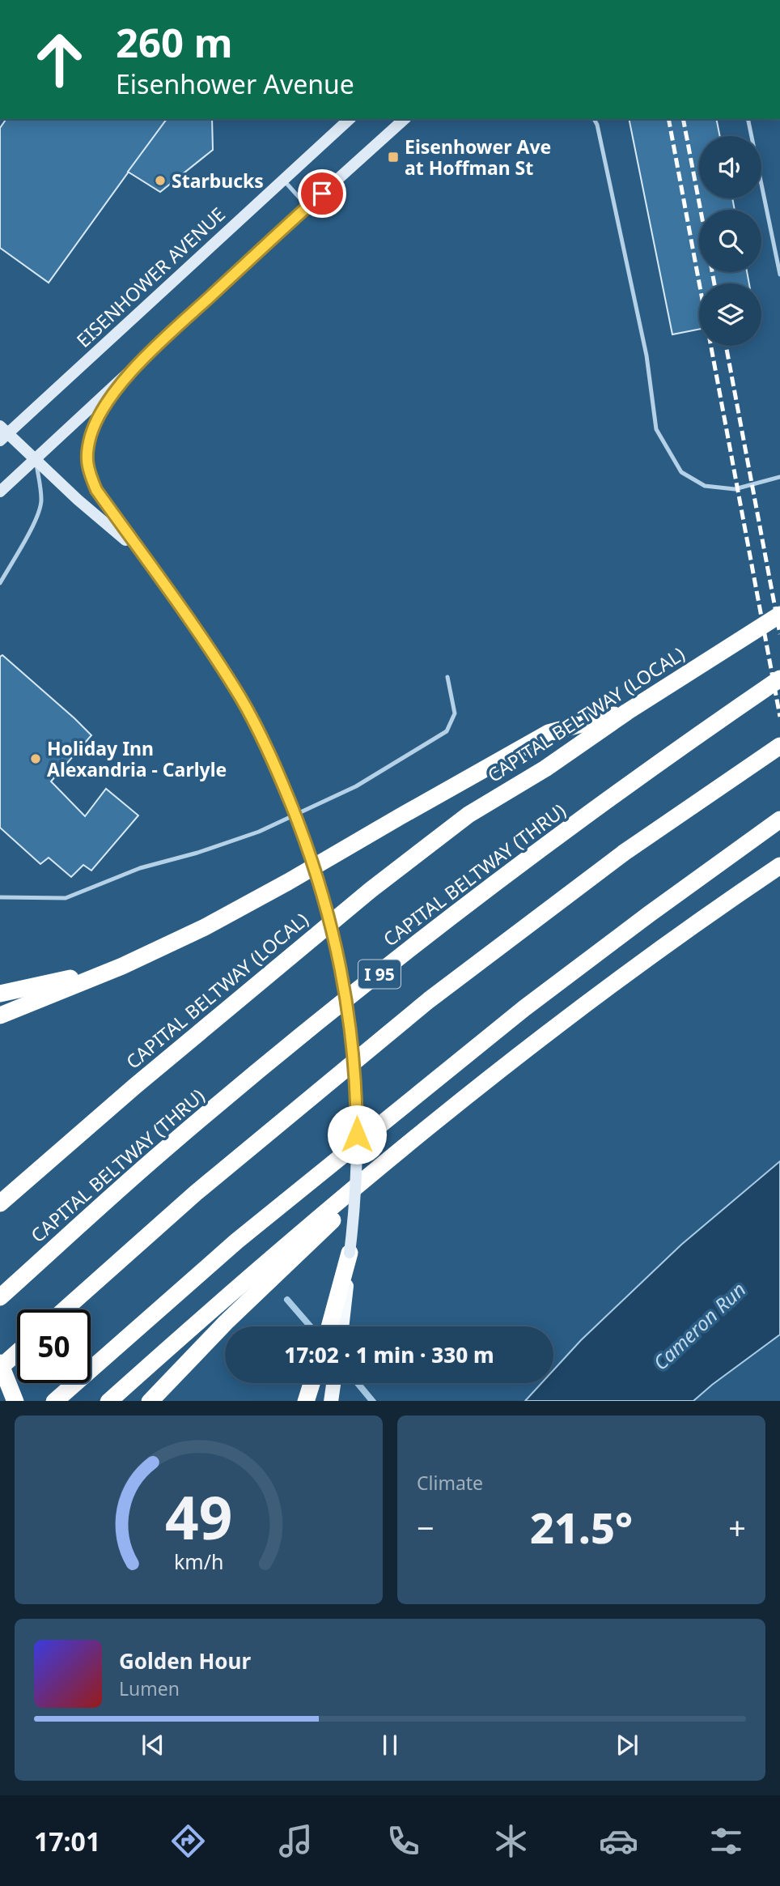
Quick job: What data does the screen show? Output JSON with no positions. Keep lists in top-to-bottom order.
{
  "streets": {
    "highway": ["CAPITAL BELTWAY (LOCAL)", "CAPITAL BELTWAY (THRU)", "I 95"],
    "main road": ["EISENHOWER AVENUE"]
  },
  "water": ["Cameron Run"],
  "places": {
    "transit": ["Eisenhower Ave at Hoffman St"],
    "other": ["Starbucks", "Holiday Inn Alexandria - Carlyle"]
  },
  "page": {
    "turn": ["260 m", "Eisenhower Avenue"],
    "limit": "50",
    "trip": "17:02 · 1 min · 330 m",
    "tile": "Climate",
    "heat": ["−", "21.5°", "+"],
    "song": ["Golden Hour", "Lumen"],
    "tabs": "17:01",
    "gauge": ["49", "km/h"]
  }
}
